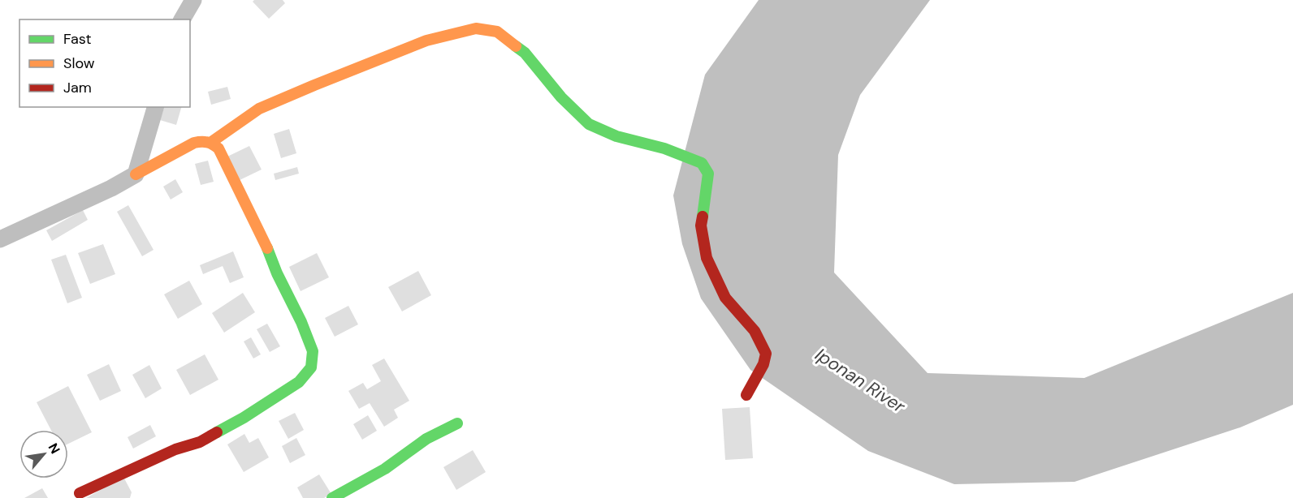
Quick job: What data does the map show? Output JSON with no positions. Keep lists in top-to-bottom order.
{
  "water": ["Iponan River"],
  "legend": ["Fast", "Slow", "Jam"],
  "north": "top right"
}
